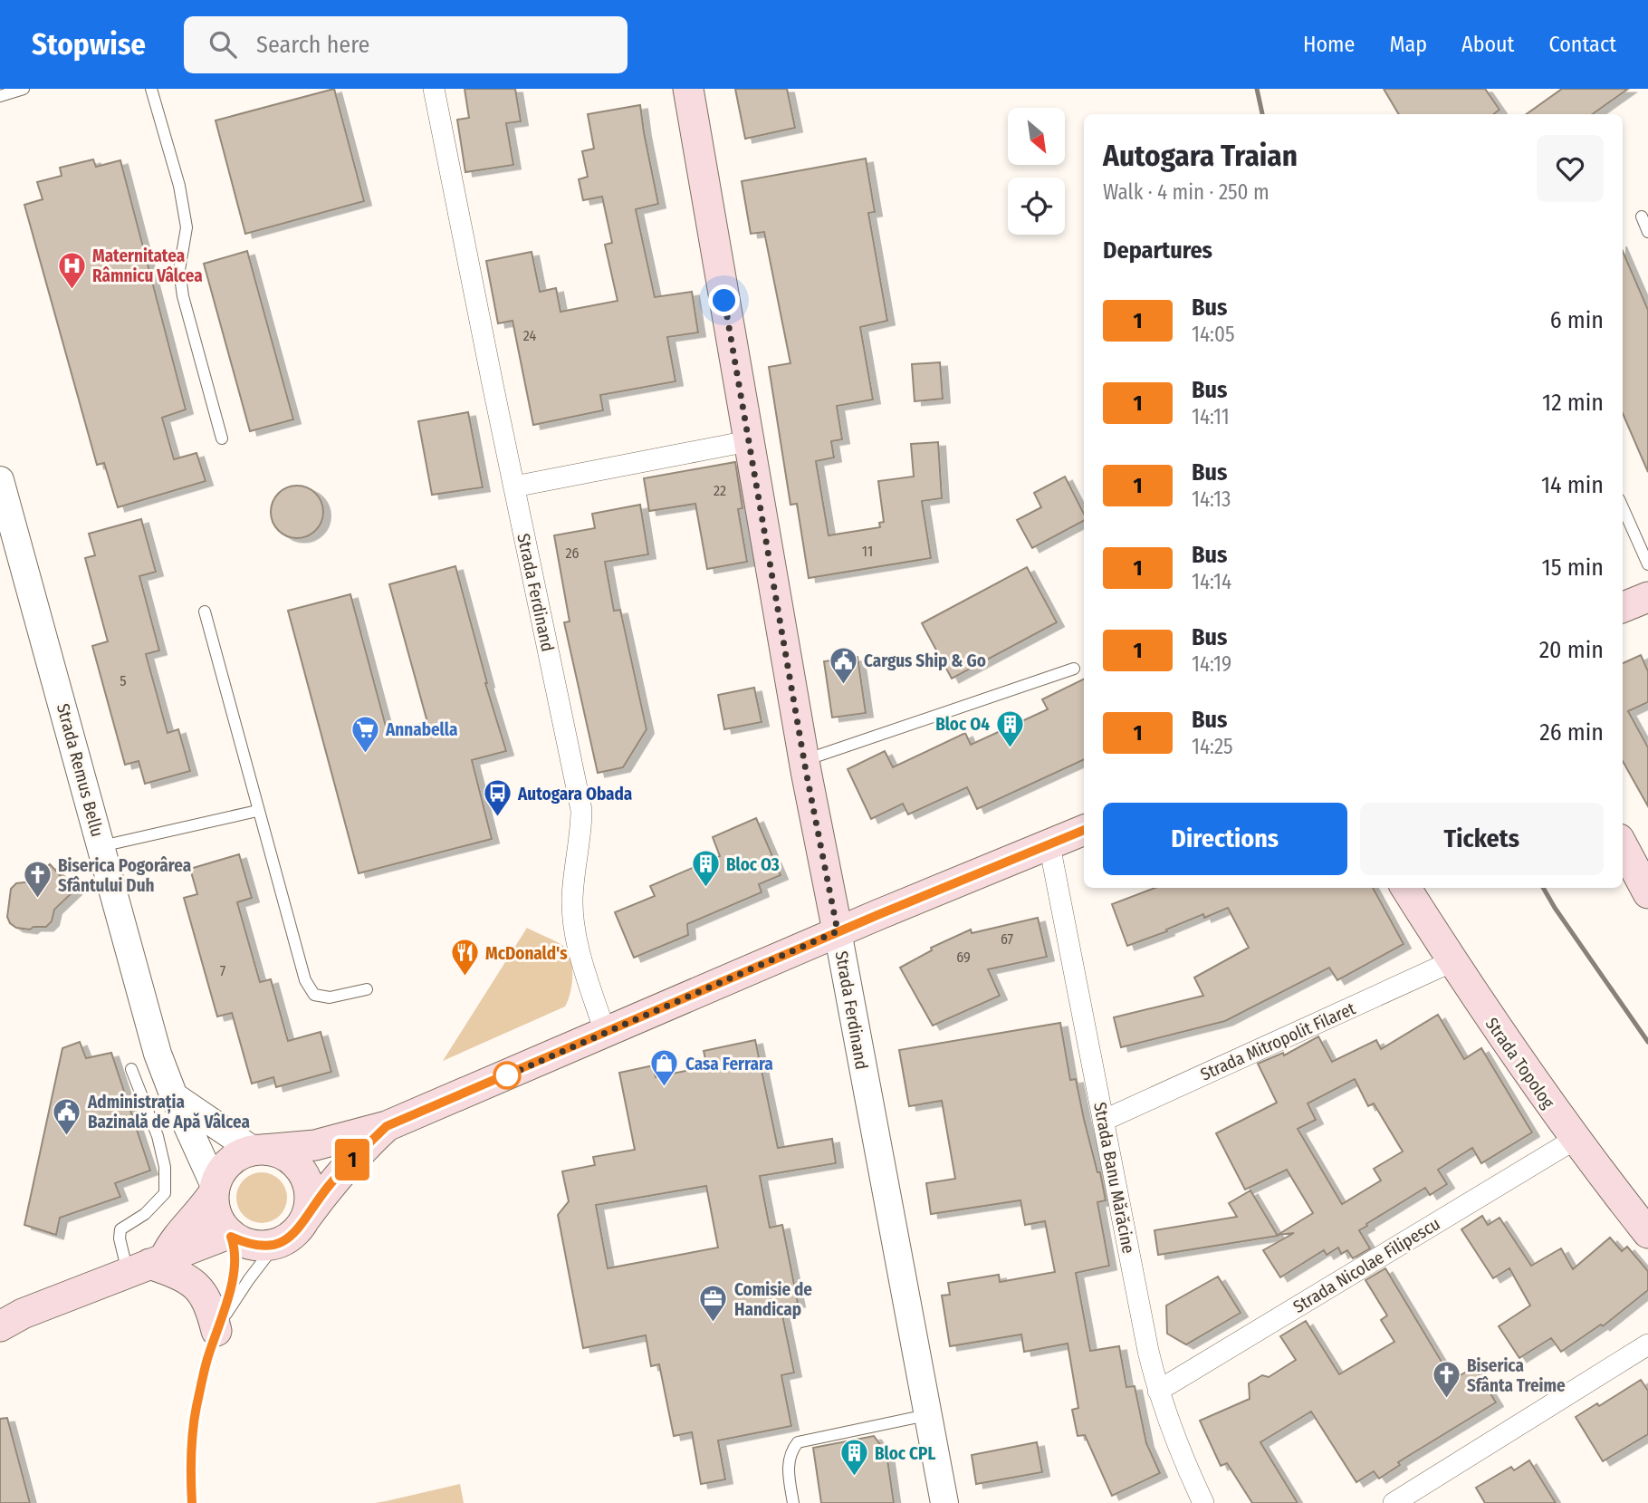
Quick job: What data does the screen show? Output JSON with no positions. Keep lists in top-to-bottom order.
{
  "streets": {
    "main road": ["Strada Ferdinand", "Strada Topolog"],
    "street": [
      "Strada Remus Bellu",
      "Strada Mitropolit Filaret",
      "Strada Banu Mărăcine",
      "Strada Nicolae Filipescu"
    ]
  },
  "crossings": [
    ["Strada Mitropolit Filaret", "Strada Topolog"],
    ["Strada Mitropolit Filaret", "Strada Banu Mărăcine"],
    ["Strada Topolog", "Strada Nicolae Filipescu"],
    ["Strada Banu Mărăcine", "Strada Nicolae Filipescu"]
  ],
  "places": {
    "hospital": ["Maternitatea Râmnicu Vâlcea"],
    "public building": ["Cargus Ship & Go", "Administrația Bazinală de Apă Vâlcea"],
    "building": ["Bloc O4", "Bloc O3", "Bloc CPL"],
    "supermarket": ["Annabella"],
    "bus stop": ["Autogara Obada"],
    "church": ["Biserica Pogorârea Sfântului Duh", "Biserica Sfânta Treime"],
    "restaurant": ["McDonald's"],
    "shop": ["Casa Ferrara"],
    "office": ["Comisie de Handicap"]
  },
  "lines": ["bus line 1"],
  "house_numbers": [
    "24",
    "22",
    "11",
    "26",
    "5",
    "67",
    "69",
    "7"
  ],
  "north": "bottom right",
  "page": {
    "header": "Stopwise",
    "search": "Search here",
    "nav": [
      "Home",
      "Map",
      "About",
      "Contact"
    ],
    "on_map": "1",
    "heading": [
      ["Autogara Traian", "Walk · 4 min · 250 m"],
      "Departures"
    ],
    "list": [
      {
        "mark": "1",
        "name": "Bus",
        "note": "14:05",
        "value": "6 min"
      },
      {
        "mark": "1",
        "name": "Bus",
        "note": "14:11",
        "value": "12 min"
      },
      {
        "mark": "1",
        "name": "Bus",
        "note": "14:13",
        "value": "14 min"
      },
      {
        "mark": "1",
        "name": "Bus",
        "note": "14:14",
        "value": "15 min"
      },
      {
        "mark": "1",
        "name": "Bus",
        "note": "14:19",
        "value": "20 min"
      },
      {
        "mark": "1",
        "name": "Bus",
        "note": "14:25",
        "value": "26 min"
      }
    ],
    "buttons": ["Directions", "Tickets"]
  }
}
